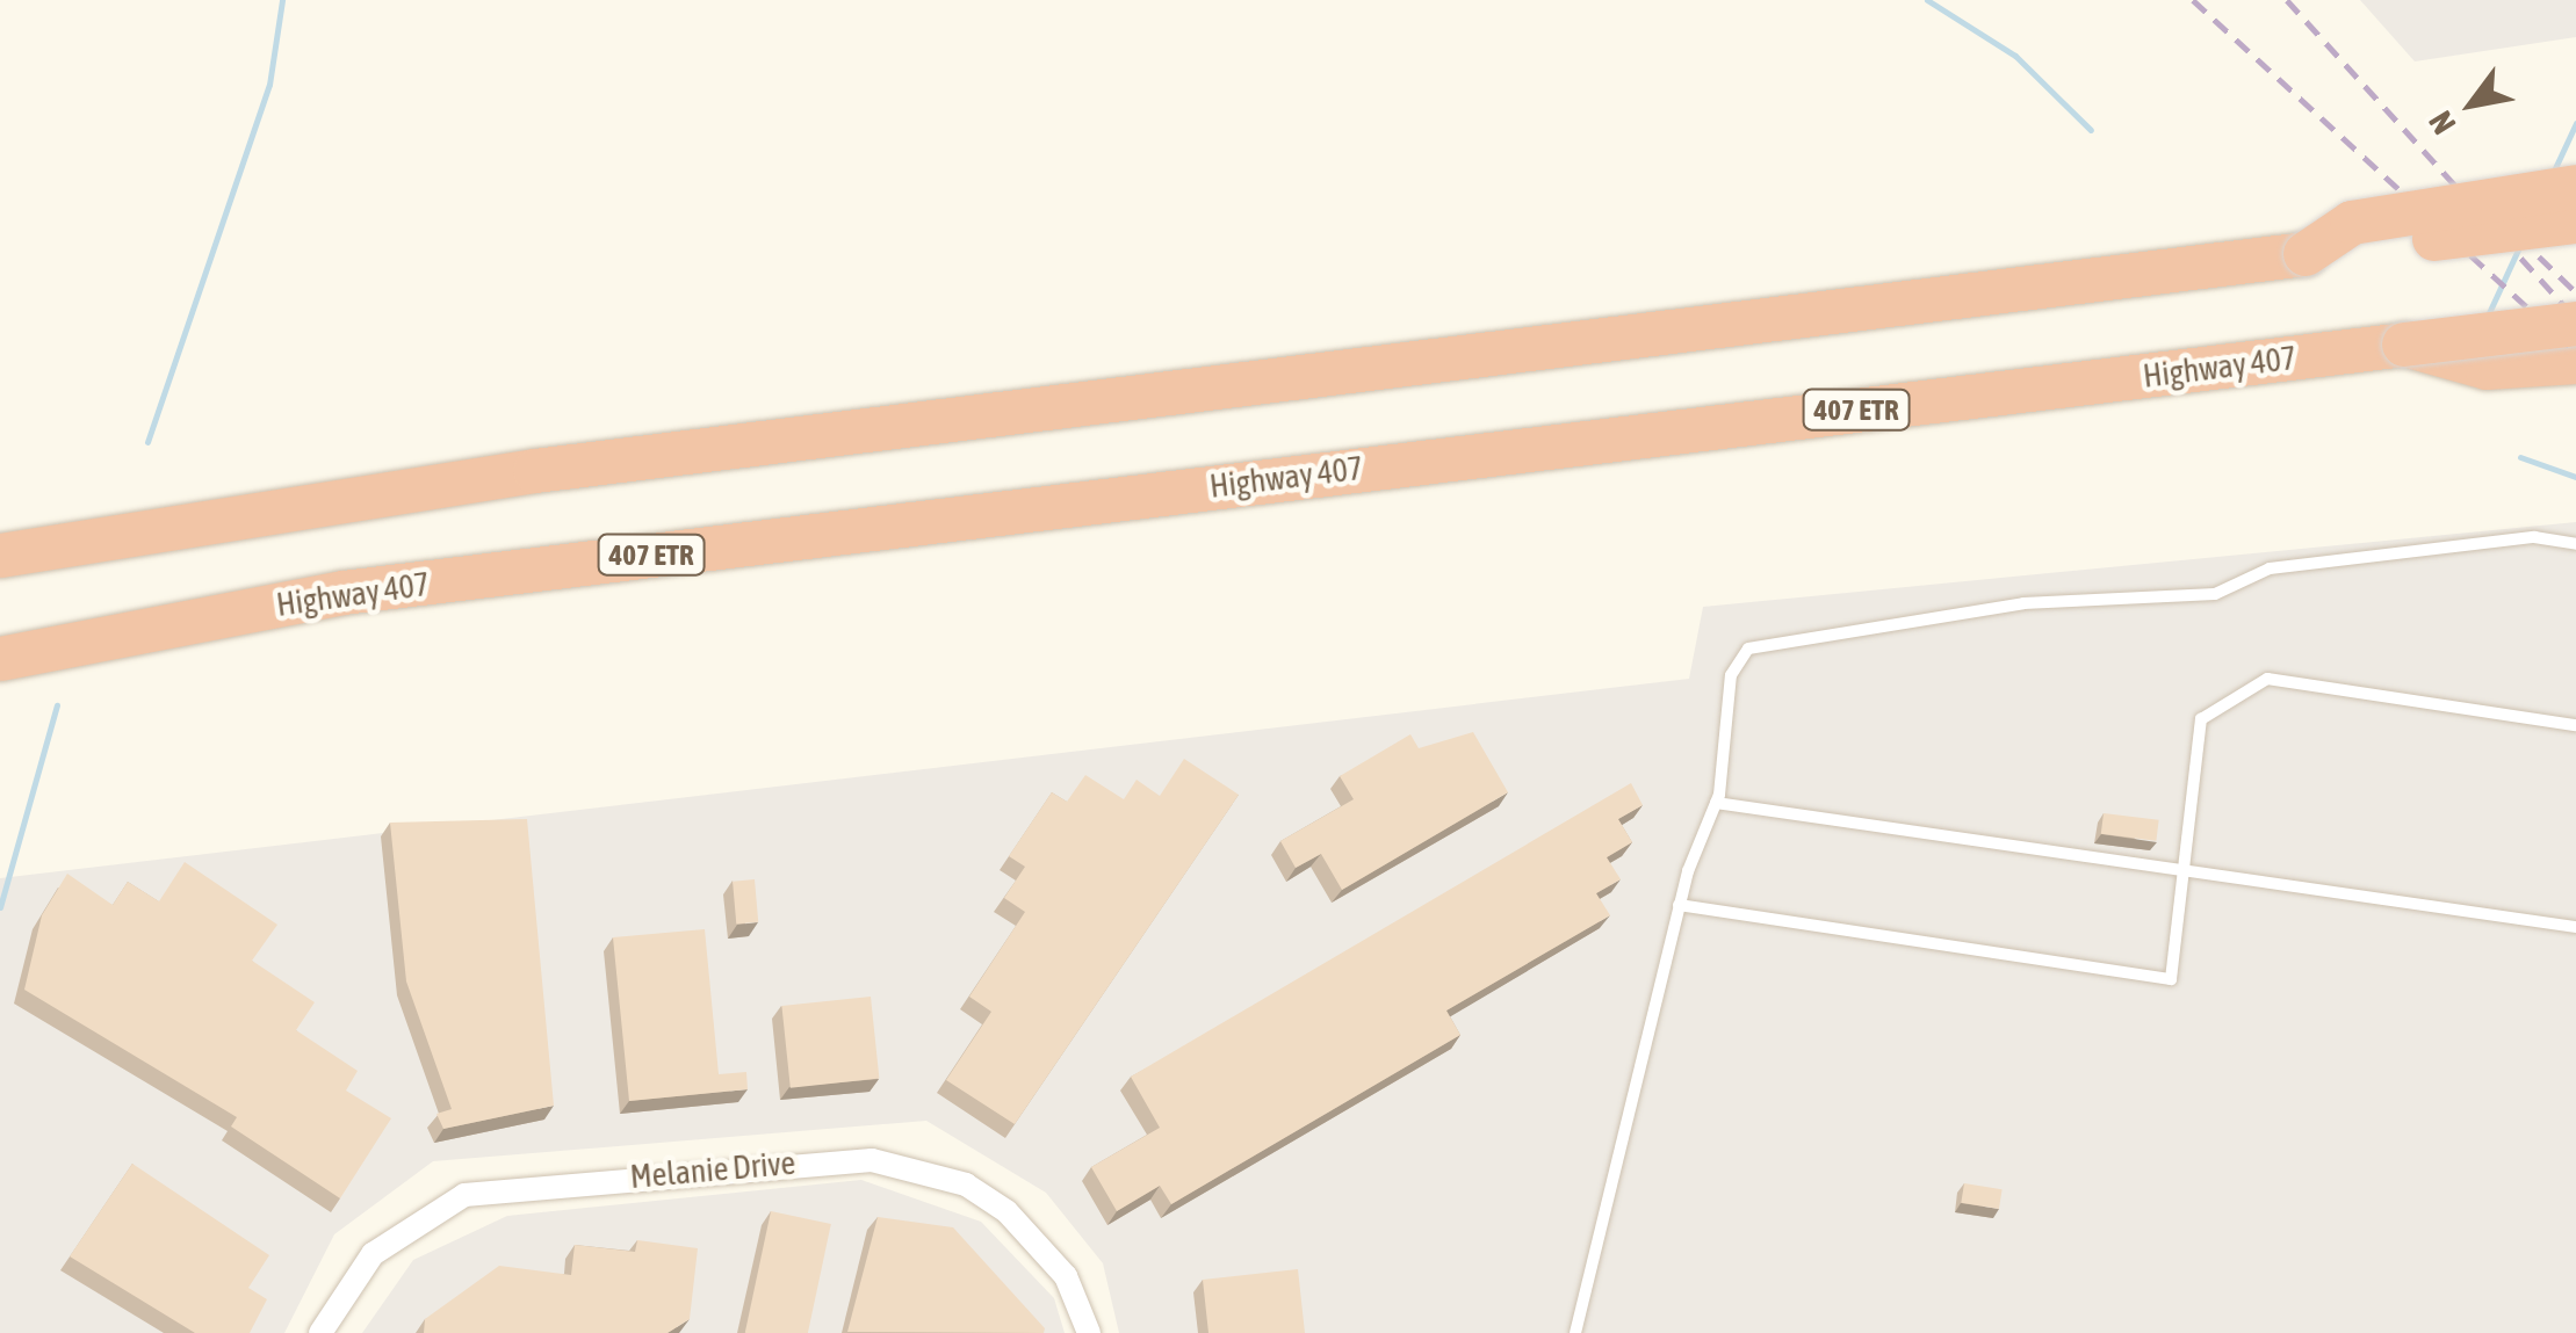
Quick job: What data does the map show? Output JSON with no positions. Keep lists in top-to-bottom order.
{
  "streets": {
    "highway": ["Highway 407", "407 ETR"],
    "street": ["Melanie Drive"]
  },
  "north": "bottom left"
}
